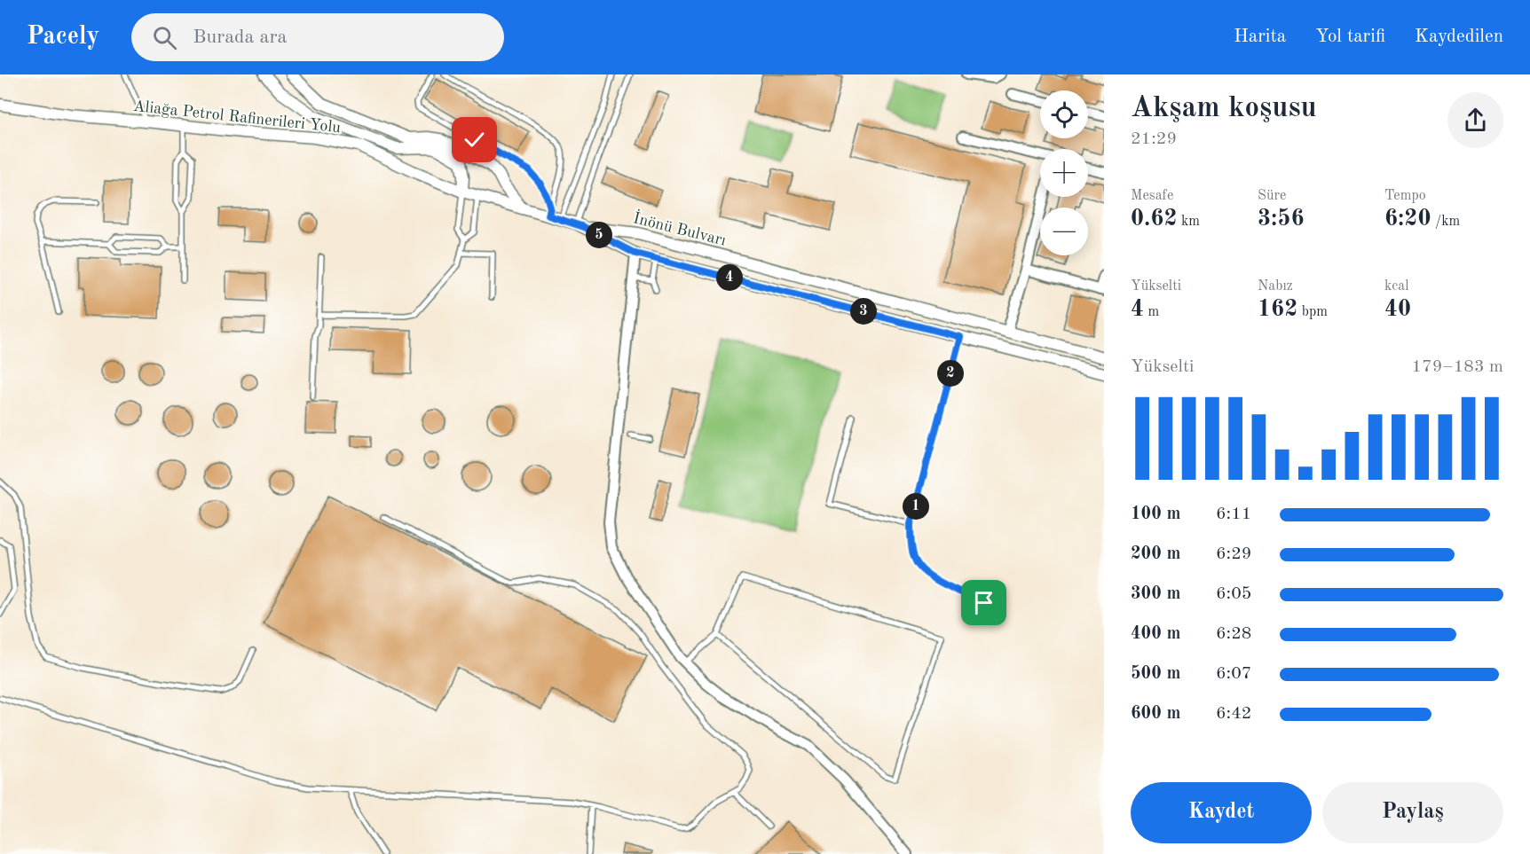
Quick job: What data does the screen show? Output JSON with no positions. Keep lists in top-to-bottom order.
{
  "streets": {
    "street": ["Aliağa Petrol Rafinerileri Yolu", "İnönü Bulvarı"]
  },
  "crossings": [
    ["Aliağa Petrol Rafinerileri Yolu", "İnönü Bulvarı"]
  ],
  "page": {
    "header": "Pacely",
    "search": "Burada ara",
    "nav": ["Harita", "Yol tarifi", "Kaydedilen"],
    "heading": ["Akşam koşusu", "21:29"],
    "map_buttons": ["+", "−"],
    "stats": [
      ["Mesafe", "0.62 km"],
      ["Süre", "3:56"],
      ["Tempo", "6:20 /km"],
      ["Yükselti", "4 m"],
      ["Nabız", "162 bpm"],
      ["kcal", "40"]
    ],
    "pins": [
      "5",
      "4",
      "3",
      "2",
      "1"
    ],
    "chart": ["Yükselti", "179–183 m"],
    "list": [
      {
        "name": "100 m",
        "note": "6:11"
      },
      {
        "name": "200 m",
        "note": "6:29"
      },
      {
        "name": "300 m",
        "note": "6:05"
      },
      {
        "name": "400 m",
        "note": "6:28"
      },
      {
        "name": "500 m",
        "note": "6:07"
      },
      {
        "name": "600 m",
        "note": "6:42"
      }
    ],
    "buttons": ["Kaydet", "Paylaş"]
  }
}
